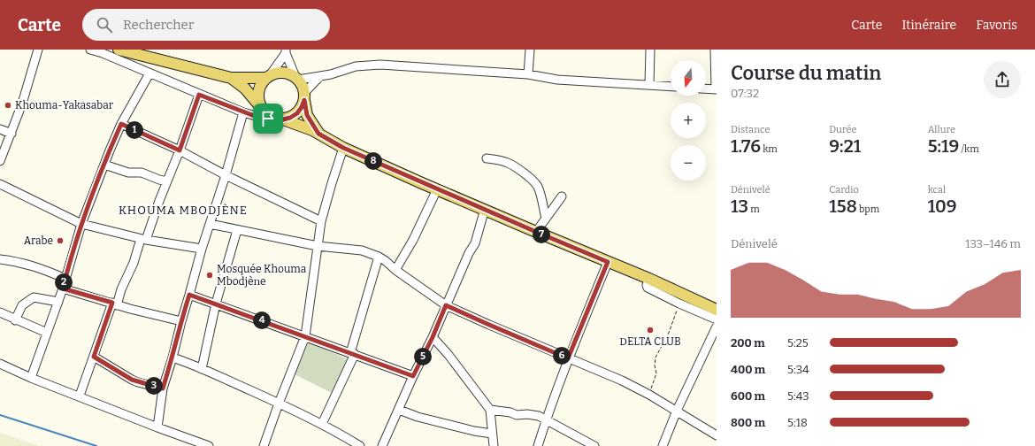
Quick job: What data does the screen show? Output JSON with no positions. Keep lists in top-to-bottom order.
{
  "districts": ["KHOUMA MBODJÈNE"],
  "places": [
    "Khouma-Yakasabar",
    "Arabe",
    "Mosquée Khouma Mbodjène",
    "DELTA CLUB"
  ],
  "north": "bottom",
  "page": {
    "header": "Carte",
    "search": "Rechercher",
    "nav": ["Carte", "Itinéraire", "Favoris"],
    "heading": ["Course du matin", "07:32"],
    "map_buttons": ["+", "−"],
    "stats": [
      ["Distance", "1.76 km"],
      ["Durée", "9:21"],
      ["Allure", "5:19 /km"],
      ["Dénivelé", "13 m"],
      ["Cardio", "158 bpm"],
      ["kcal", "109"]
    ],
    "pins": [
      "1",
      "8",
      "7",
      "2",
      "4",
      "6",
      "5",
      "3"
    ],
    "chart": ["Dénivelé", "133–146 m"],
    "list": [
      {
        "name": "200 m",
        "note": "5:25"
      },
      {
        "name": "400 m",
        "note": "5:34"
      },
      {
        "name": "600 m",
        "note": "5:43"
      },
      {
        "name": "800 m",
        "note": "5:18"
      }
    ]
  }
}
